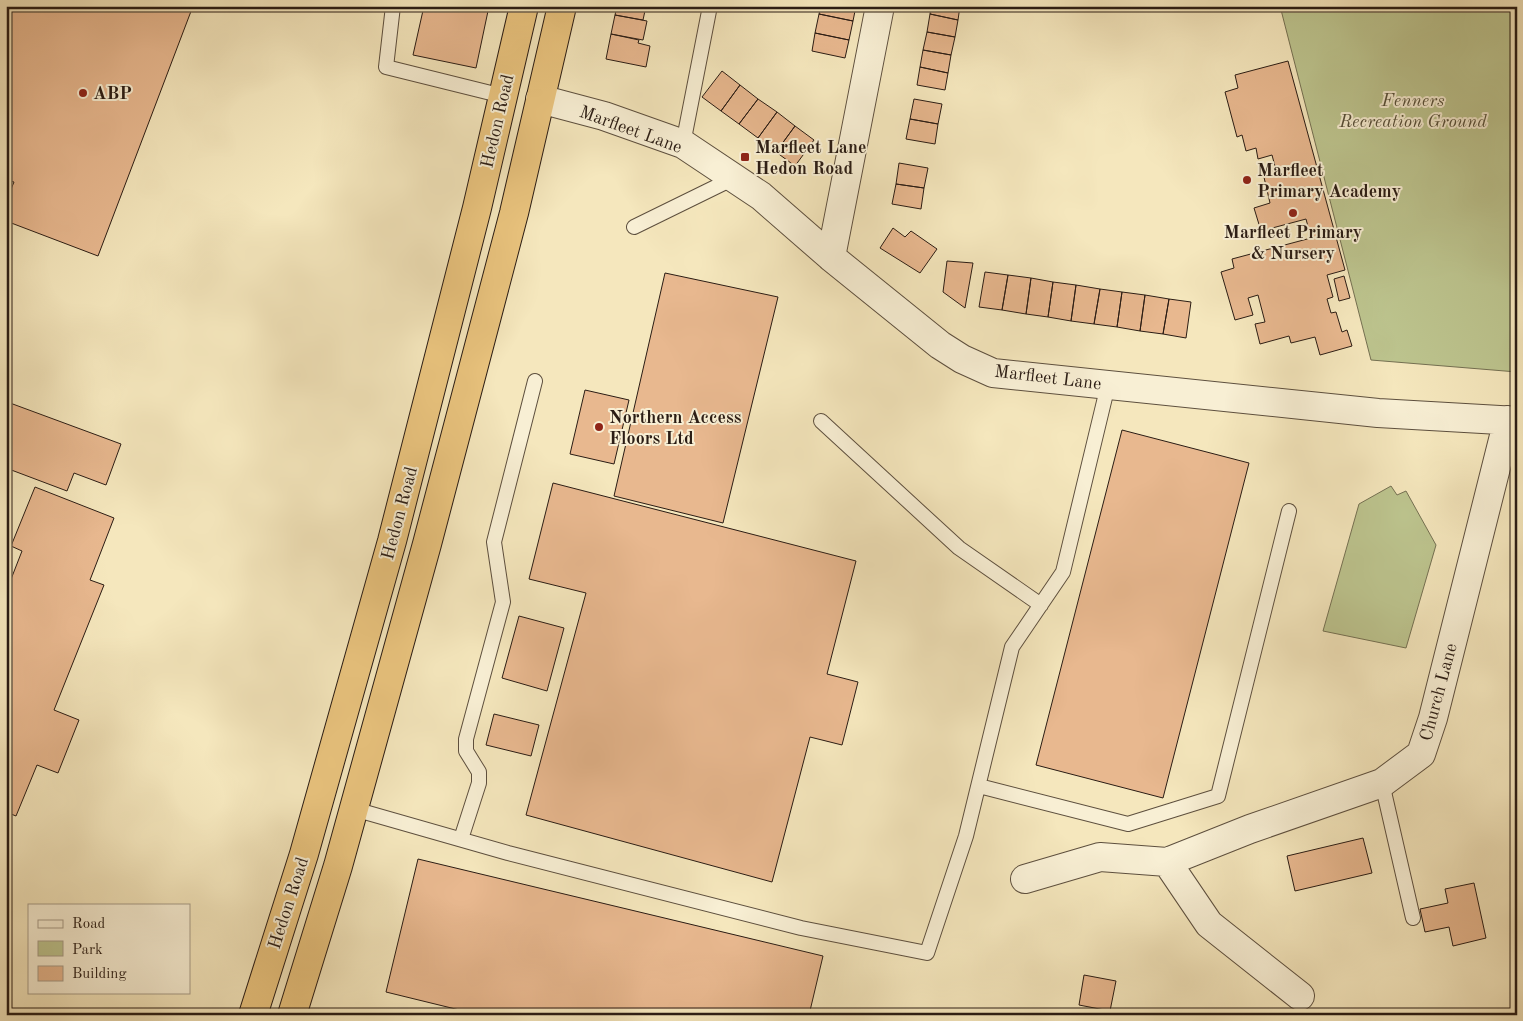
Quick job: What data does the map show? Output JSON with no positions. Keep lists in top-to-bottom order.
{
  "streets": {
    "highway": ["Hedon Road"],
    "street": ["Marfleet Lane", "Church Lane"]
  },
  "crossings": [
    ["Hedon Road", "Marfleet Lane"],
    ["Marfleet Lane", "Church Lane"]
  ],
  "parks": ["Fenners Recreation Ground"],
  "places": {
    "other": [
      "ABP",
      "Marfleet Primary Academy",
      "Marfleet Primary & Nursery",
      "Northern Access Floors Ltd"
    ],
    "transit": ["Marfleet Lane Hedon Road"]
  },
  "legend": ["Road", "Park", "Building"]
}
